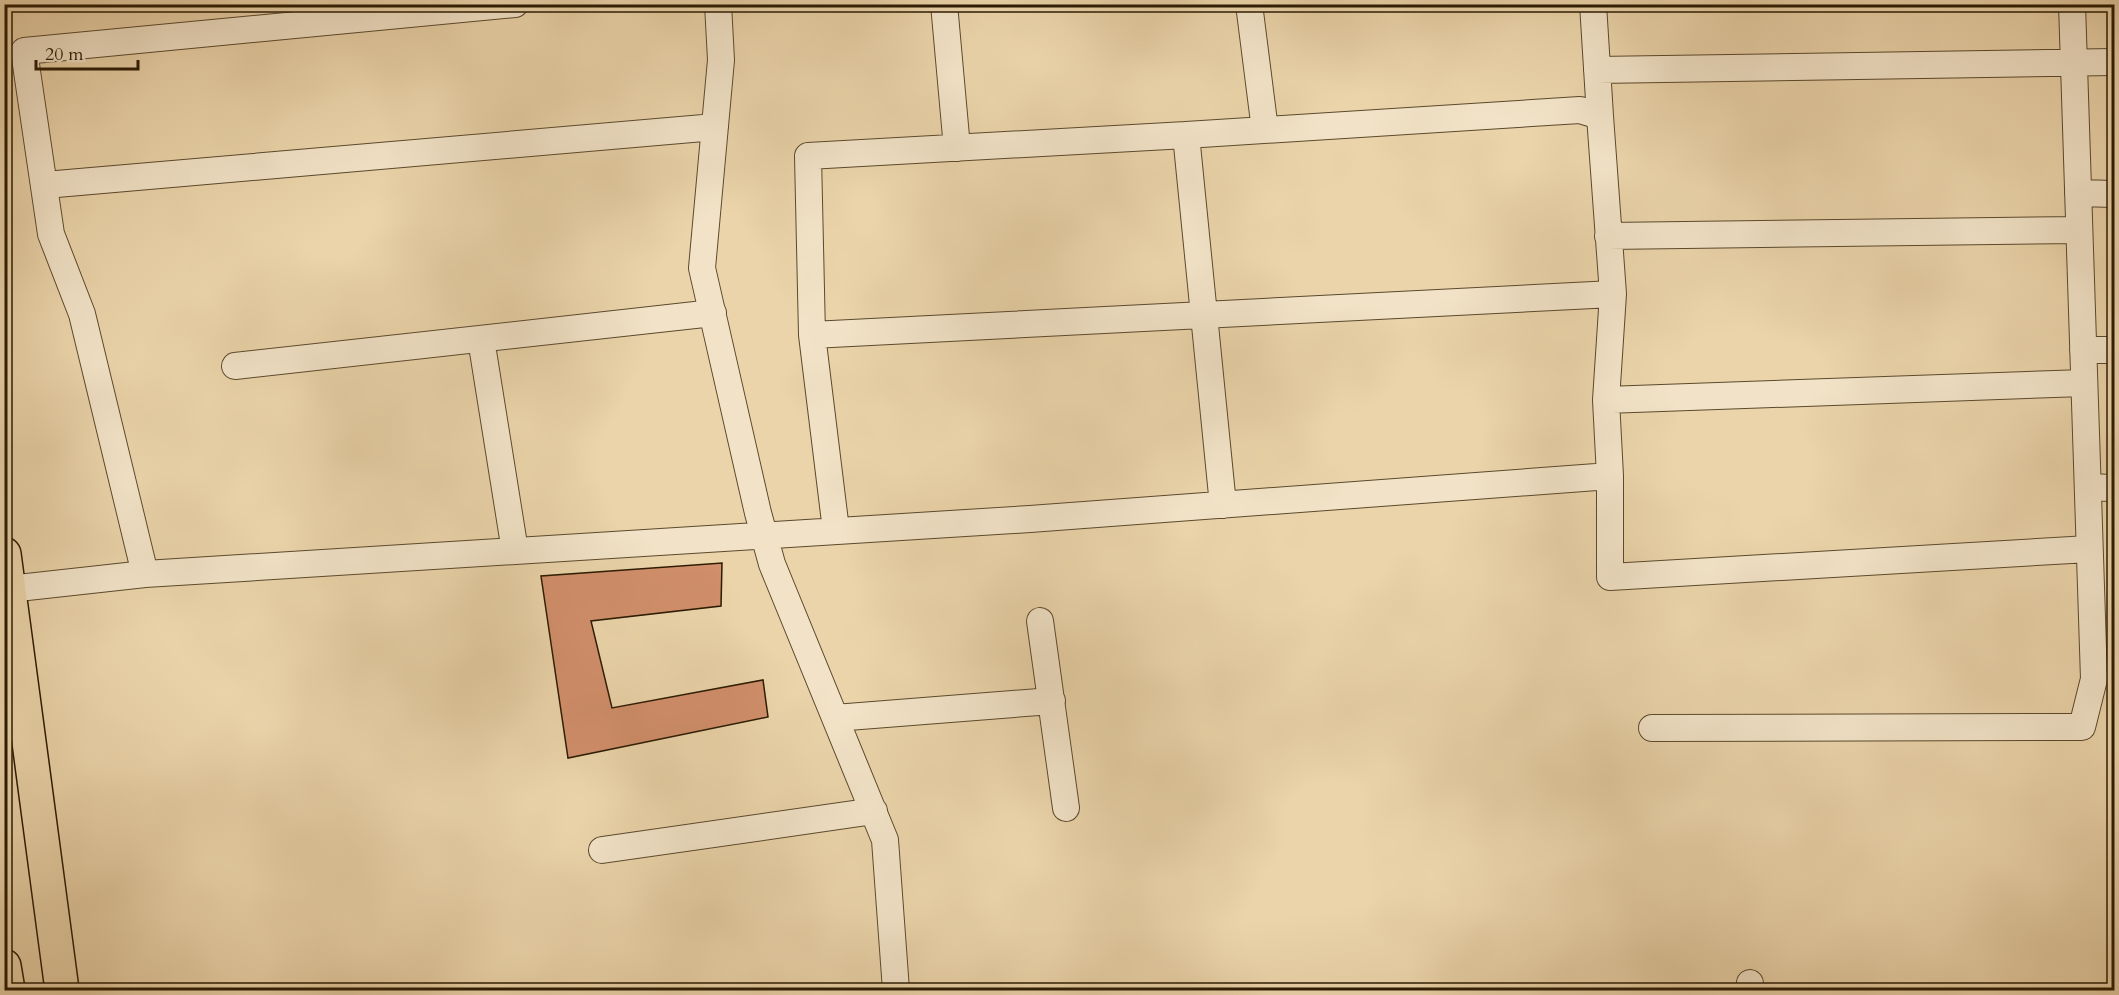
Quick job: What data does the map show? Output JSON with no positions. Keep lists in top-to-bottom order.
{
  "scale_bar": "20 m"
}
